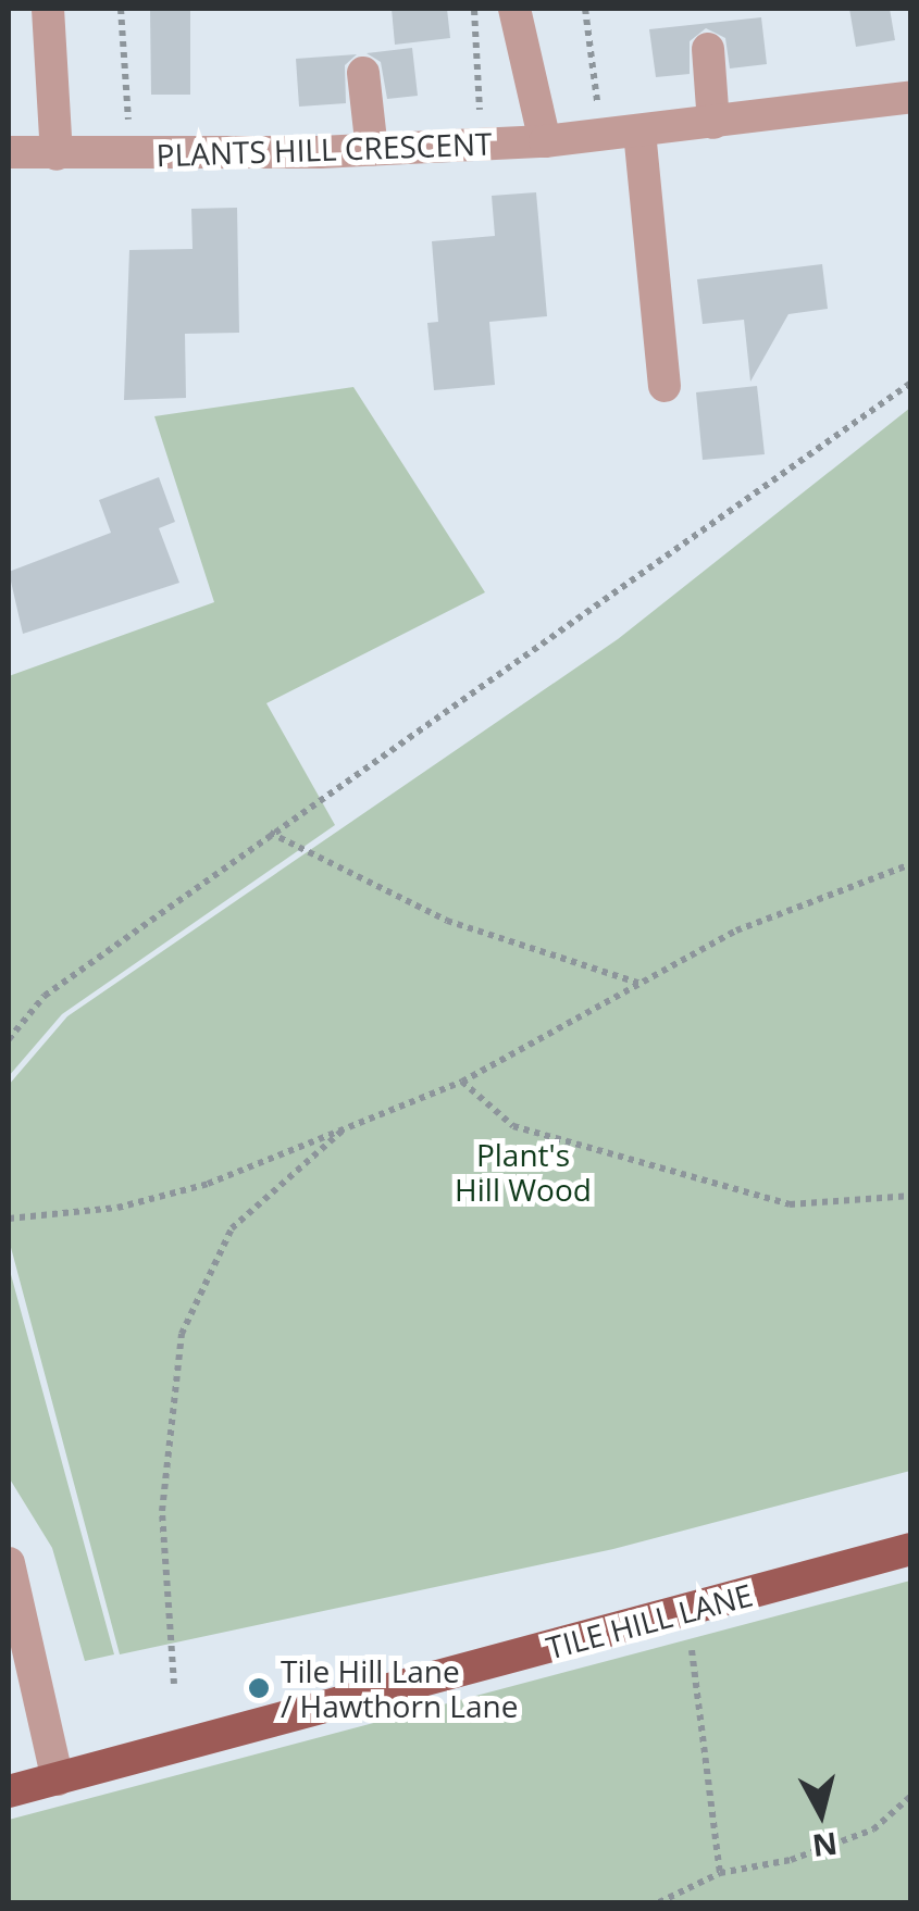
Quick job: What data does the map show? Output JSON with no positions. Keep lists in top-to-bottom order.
{
  "streets": {
    "main road": ["TILE HILL LANE"],
    "street": ["PLANTS HILL CRESCENT"]
  },
  "parks": ["Plant's Hill Wood"],
  "places": ["Tile Hill Lane / Hawthorn Lane"],
  "north": "bottom"
}
